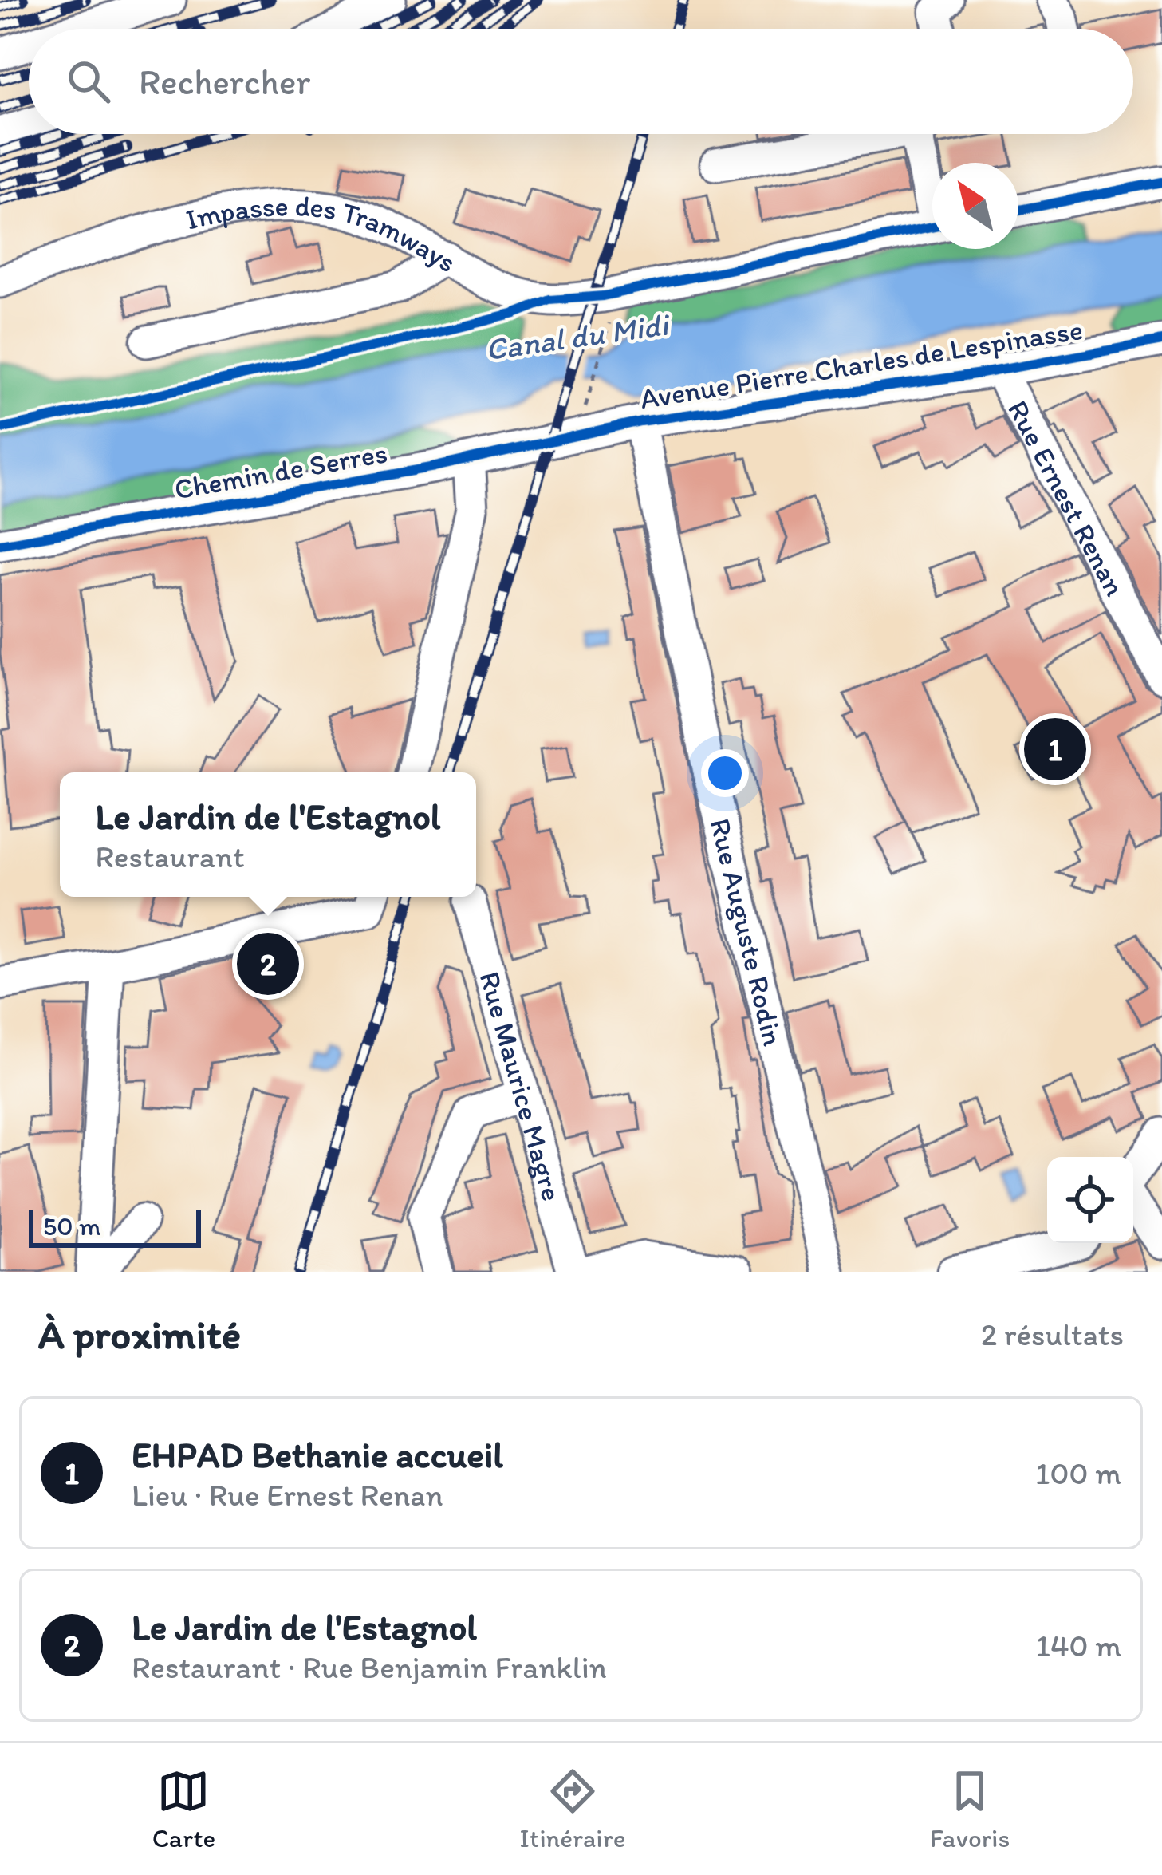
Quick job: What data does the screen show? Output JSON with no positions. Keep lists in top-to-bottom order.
{
  "streets": {
    "street": [
      "Impasse des Tramways",
      "Avenue Pierre Charles de Lespinasse",
      "Chemin de Serres",
      "Rue Ernest Renan",
      "Rue Auguste Rodin",
      "Rue Maurice Magre"
    ]
  },
  "crossings": [
    ["Avenue Pierre Charles de Lespinasse", "Chemin de Serres"],
    ["Avenue Pierre Charles de Lespinasse", "Rue Ernest Renan"],
    ["Avenue Pierre Charles de Lespinasse", "Rue Auguste Rodin"]
  ],
  "water": ["Canal du Midi"],
  "scale_bar": "50 m",
  "north": "top left",
  "page": {
    "search": "Rechercher",
    "pins": ["1", "2"],
    "popup": ["Le Jardin de l'Estagnol", "Restaurant"],
    "scale": "50 m",
    "heading": ["À proximité", "2 résultats"],
    "list": [
      {
        "mark": "1",
        "name": "EHPAD Bethanie accueil",
        "note": "Lieu · Rue Ernest Renan",
        "value": "100 m"
      },
      {
        "mark": "2",
        "name": "Le Jardin de l'Estagnol",
        "note": "Restaurant · Rue Benjamin Franklin",
        "value": "140 m"
      }
    ],
    "nav": ["Carte", "Itinéraire", "Favoris"]
  }
}
